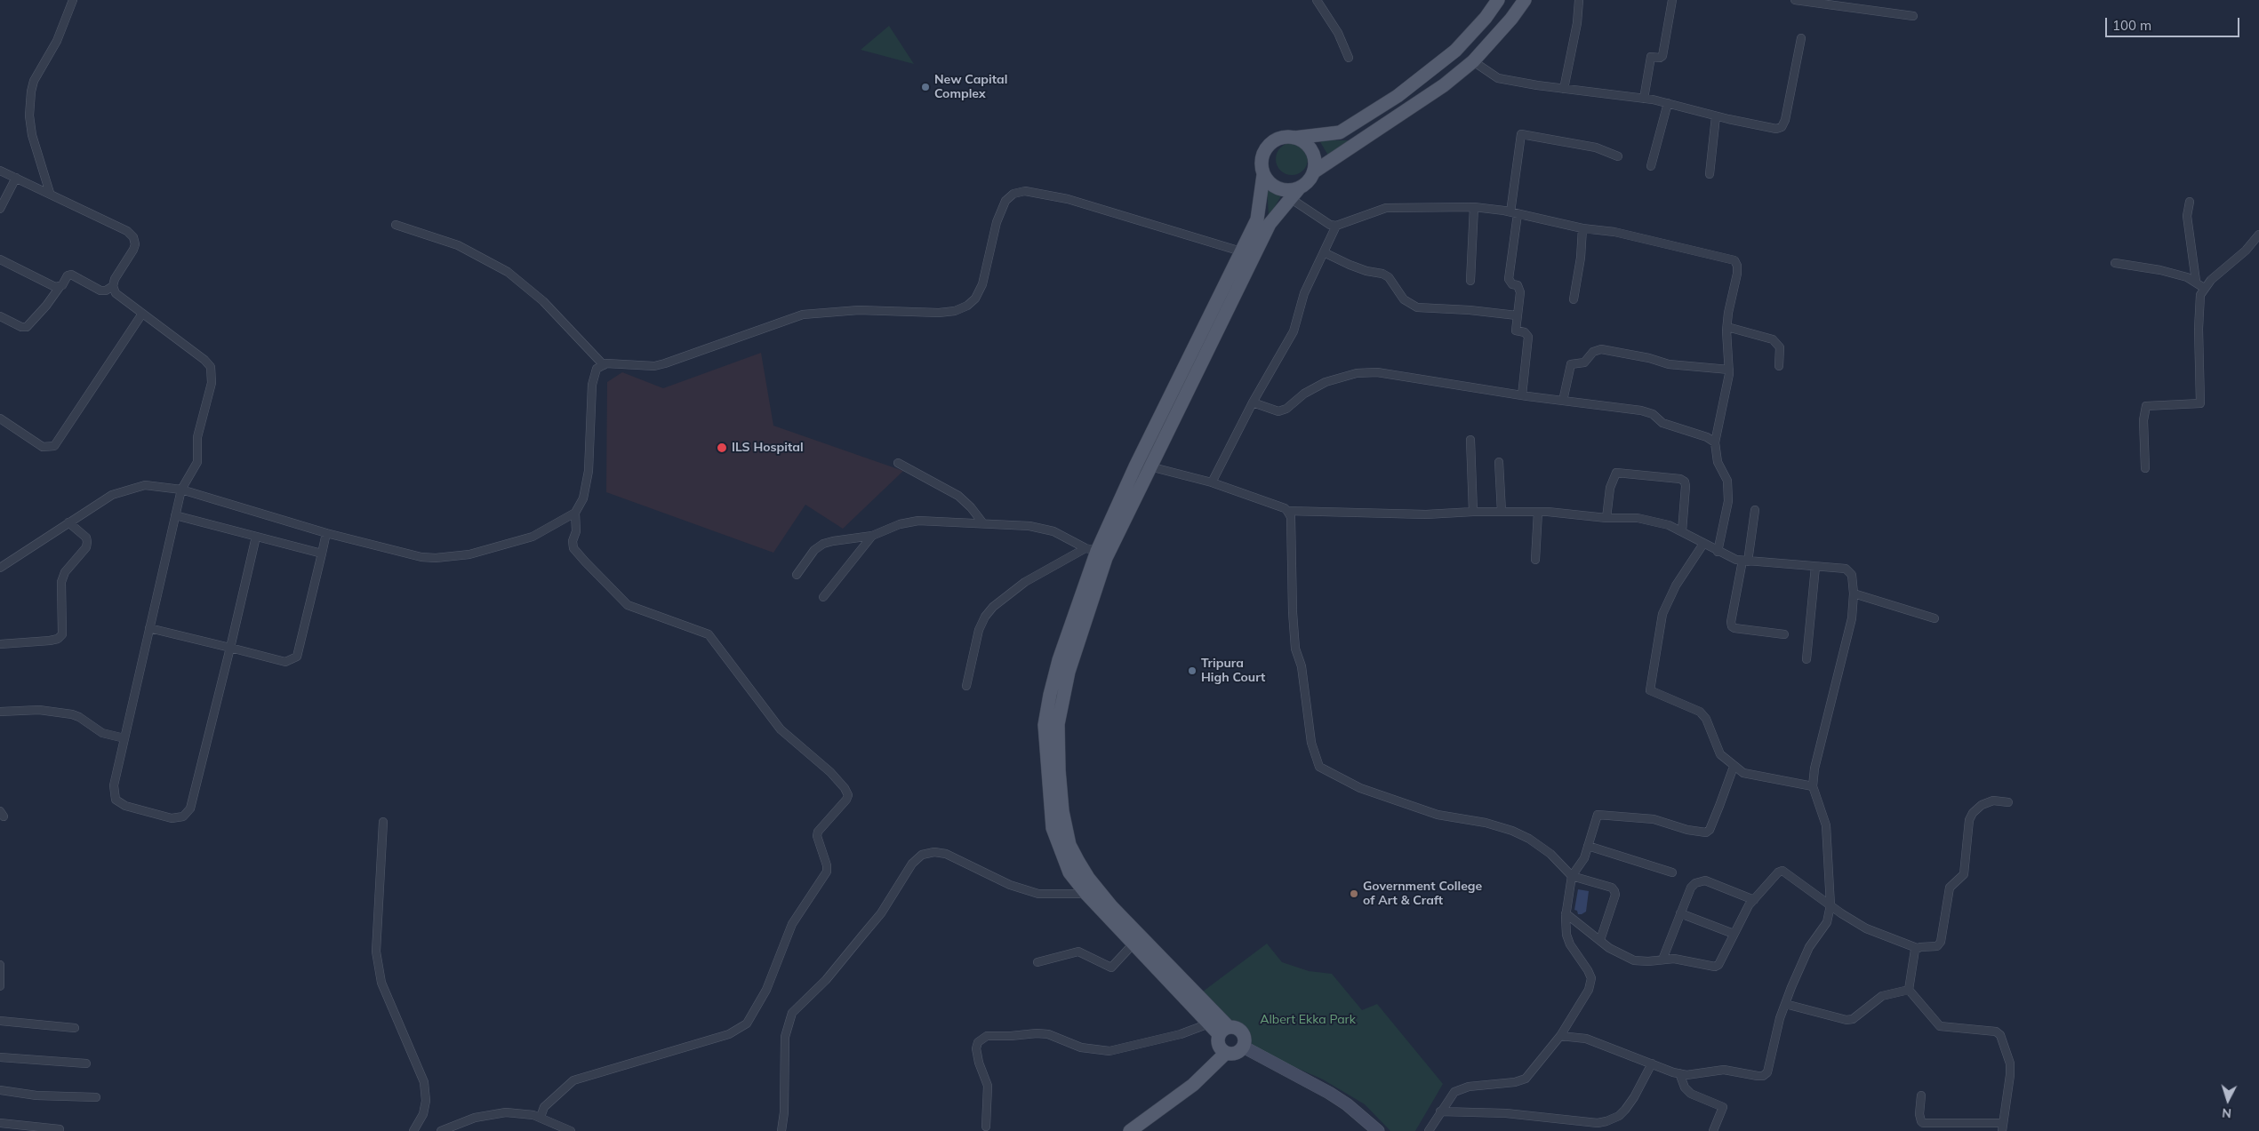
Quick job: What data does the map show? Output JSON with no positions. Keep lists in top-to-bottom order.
{
  "parks": ["Albert Ekka Park"],
  "places": [
    "New Capital Complex",
    "ILS Hospital",
    "Tripura High Court",
    "Government College of Art & Craft"
  ],
  "scale_bar": "100 m",
  "north": "bottom"
}
